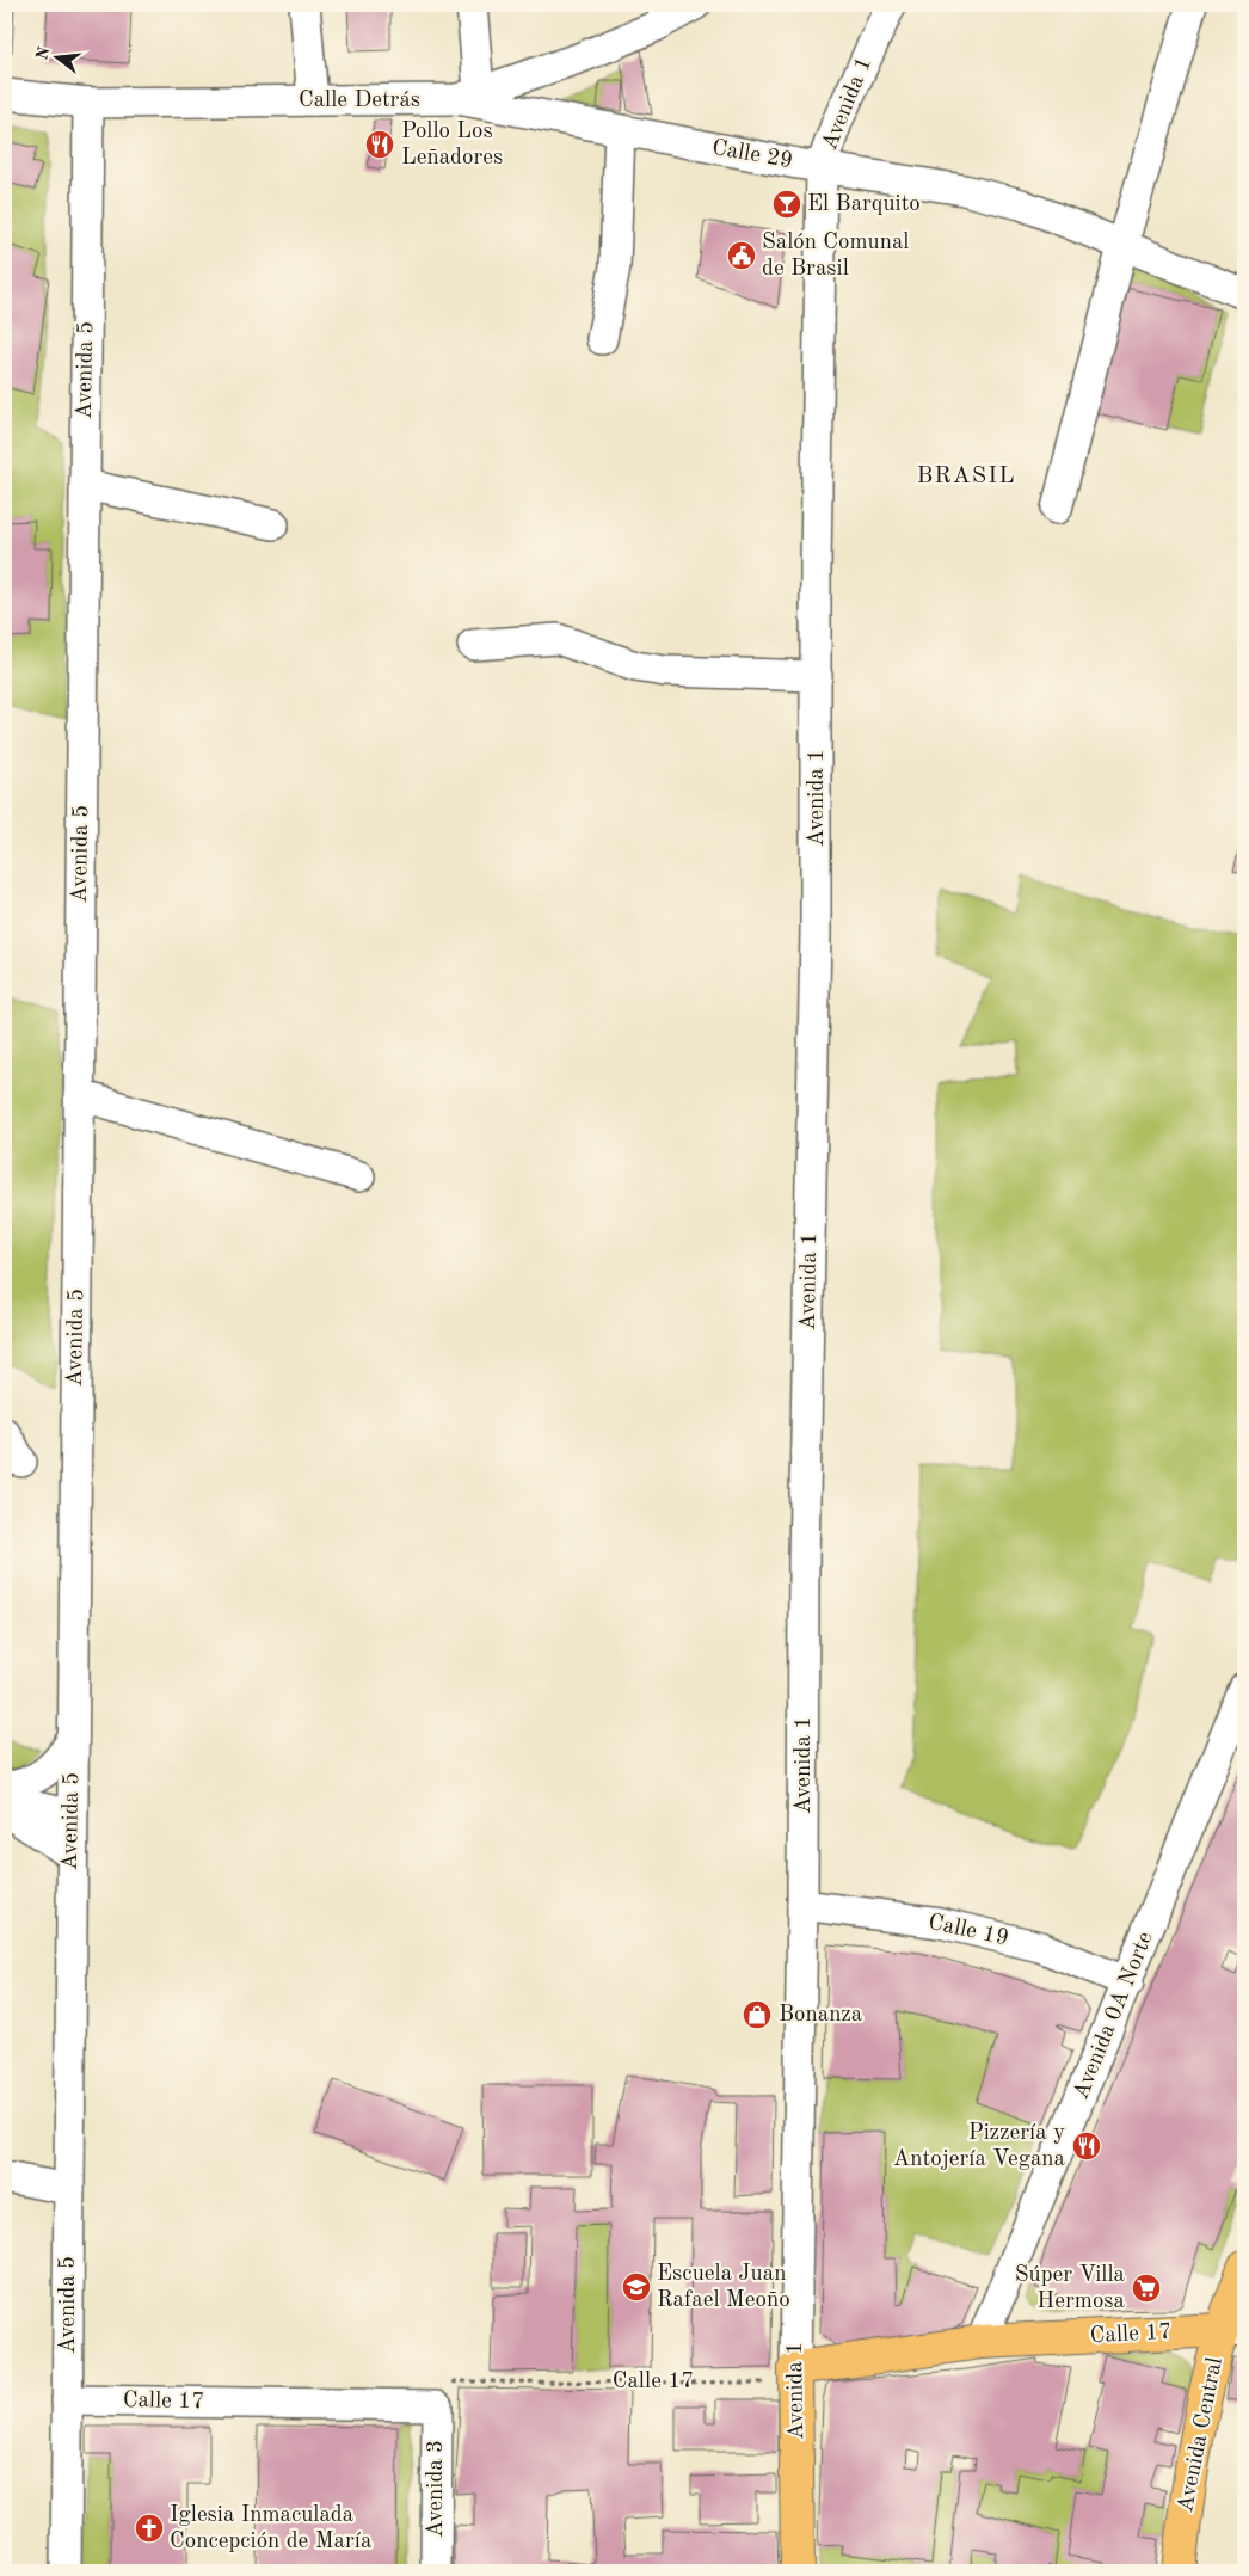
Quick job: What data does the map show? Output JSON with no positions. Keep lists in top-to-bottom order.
{
  "streets": {
    "main road": ["Avenida 1", "Calle 17", "Avenida Central"],
    "street": [
      "Calle Detrás",
      "Calle 29",
      "Avenida 5",
      "Calle 19",
      "Avenida 0A Norte",
      "Avenida 3"
    ]
  },
  "crossings": [
    ["Calle Detrás", "Calle 29"],
    ["Calle Detrás", "Avenida 5"],
    ["Avenida 1", "Calle 29"],
    ["Avenida 1", "Calle 19"],
    ["Avenida 1", "Calle 17"],
    ["Avenida 5", "Calle 17"],
    ["Calle 19", "Avenida 0A Norte"],
    ["Avenida 0A Norte", "Calle 17"],
    ["Calle 17", "Avenida Central"],
    ["Calle 17", "Avenida 3"]
  ],
  "districts": ["BRASIL"],
  "places": {
    "restaurant": ["Pollo Los Leñadores", "Pizzería y Antojería Vegana"],
    "bar": ["El Barquito"],
    "public building": ["Salón Comunal de Brasil"],
    "shop": ["Bonanza"],
    "school or university": ["Escuela Juan Rafael Meoño"],
    "supermarket": ["Súper Villa Hermosa"],
    "church": ["Iglesia Inmaculada Concepción de María"]
  },
  "north": "left"
}
